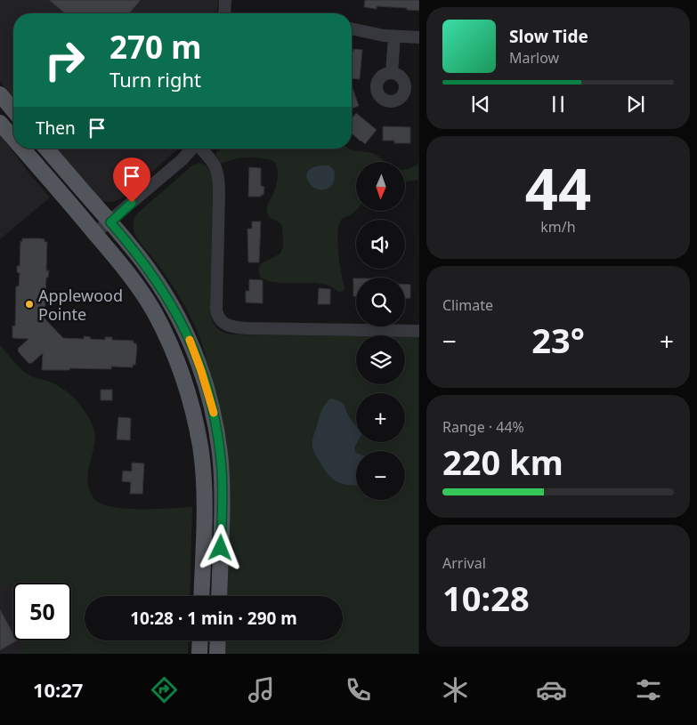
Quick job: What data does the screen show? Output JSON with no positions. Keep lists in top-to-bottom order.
{
  "places": ["Applewood Pointe"],
  "north": "bottom",
  "page": {
    "turn": ["270 m", "Turn right"],
    "song": ["Slow Tide", "Marlow"],
    "then": "Then",
    "tile": [
      ["44", "km/h"],
      "Climate",
      ["Range · 44%", "220 km"],
      ["Arrival", "10:28"]
    ],
    "map_buttons": ["+", "−"],
    "heat": ["−", "23°", "+"],
    "limit": "50",
    "trip": "10:28 · 1 min · 290 m",
    "tabs": "10:27"
  }
}
